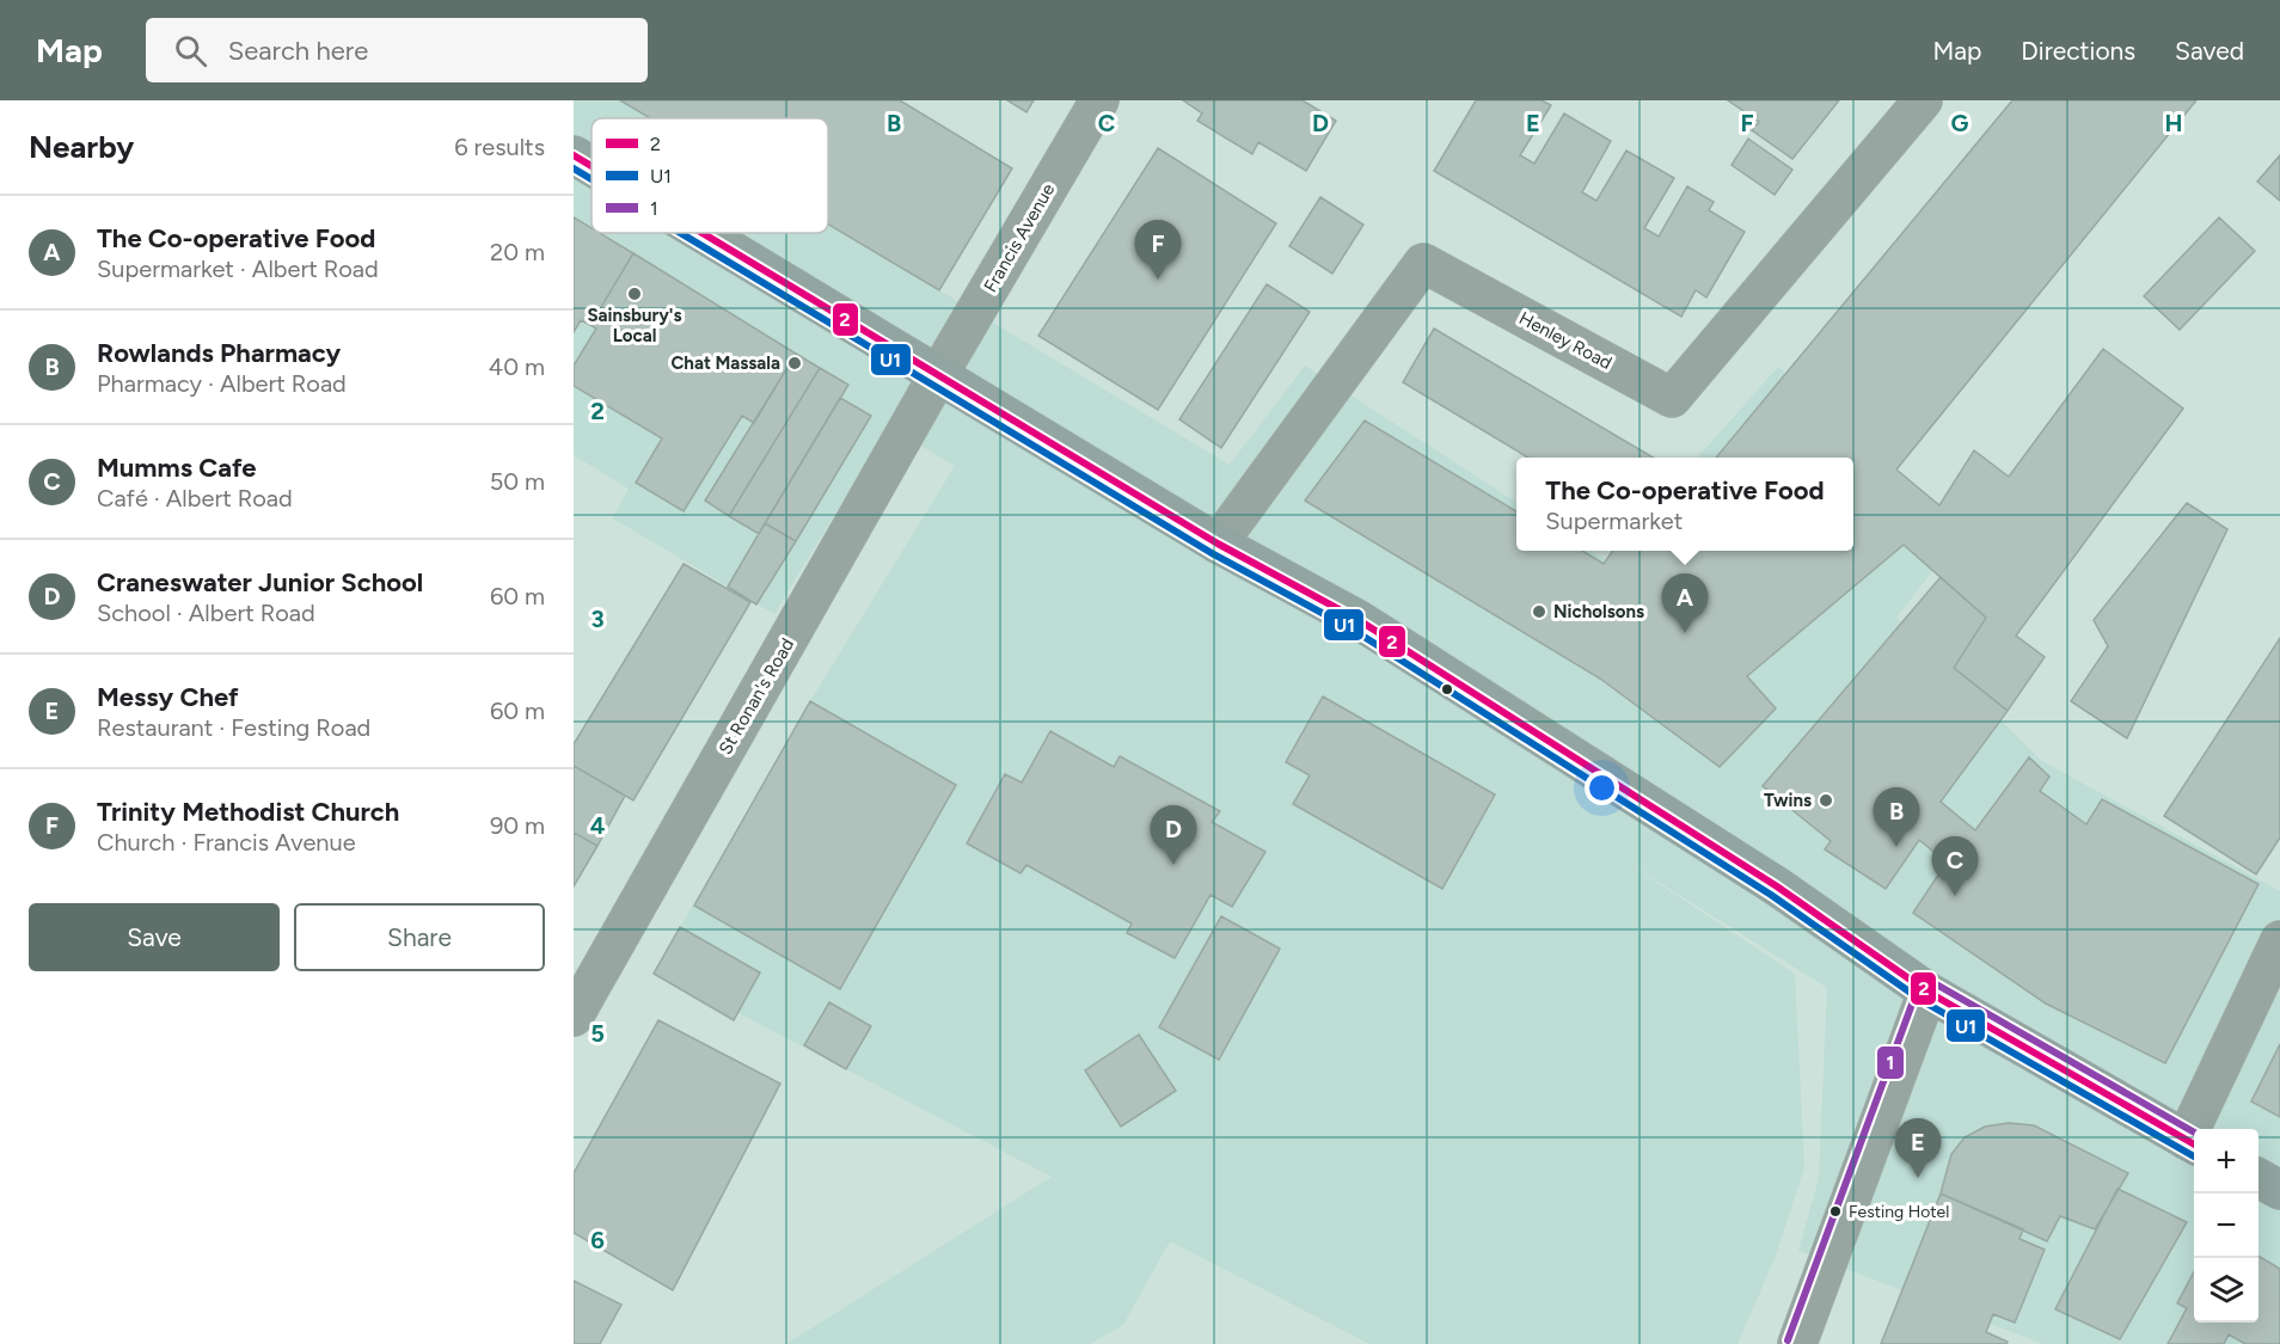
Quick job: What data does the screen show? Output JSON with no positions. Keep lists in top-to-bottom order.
{
  "streets": {
    "street": ["Francis Avenue", "Henley Road", "St Ronan's Road"]
  },
  "crossings": [
    ["Francis Avenue", "St Ronan's Road"]
  ],
  "places": [
    "Sainsbury's Local",
    "Chat Massala",
    "Nicholsons",
    "Twins",
    "Festing Hotel"
  ],
  "lines": ["transit line 2", "transit line U1", "transit line 1"],
  "legend": ["2", "U1", "1"],
  "page": {
    "header": "Map",
    "search": "Search here",
    "nav": ["Map", "Directions", "Saved"],
    "heading": ["Nearby", "6 results"],
    "list": [
      {
        "mark": "A",
        "name": "The Co-operative Food",
        "note": "Supermarket · Albert Road",
        "value": "20 m"
      },
      {
        "mark": "B",
        "name": "Rowlands Pharmacy",
        "note": "Pharmacy · Albert Road",
        "value": "40 m"
      },
      {
        "mark": "C",
        "name": "Mumms Cafe",
        "note": "Café · Albert Road",
        "value": "50 m"
      },
      {
        "mark": "D",
        "name": "Craneswater Junior School",
        "note": "School · Albert Road",
        "value": "60 m"
      },
      {
        "mark": "E",
        "name": "Messy Chef",
        "note": "Restaurant · Festing Road",
        "value": "60 m"
      },
      {
        "mark": "F",
        "name": "Trinity Methodist Church",
        "note": "Church · Francis Avenue",
        "value": "90 m"
      }
    ],
    "pins": [
      "F",
      "A",
      "B",
      "D",
      "C",
      "E"
    ],
    "popup": ["The Co-operative Food", "Supermarket"],
    "buttons": ["Save", "Share"],
    "map_buttons": ["+", "−"]
  },
  "grid": {
    "columns": [
      "B",
      "C",
      "D",
      "E",
      "F",
      "G",
      "H"
    ],
    "rows": [
      "2",
      "3",
      "4",
      "5",
      "6"
    ]
  }
}
